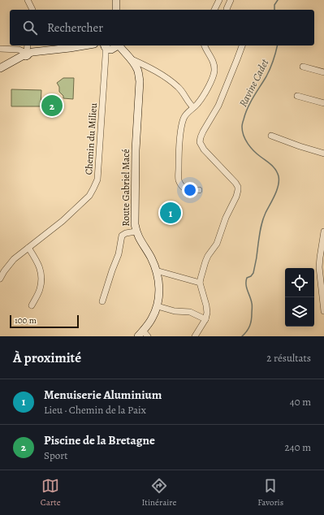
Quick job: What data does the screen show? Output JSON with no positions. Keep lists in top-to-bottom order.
{
  "streets": {
    "street": ["Chemin du Milieu", "Route Gabriel Macé"]
  },
  "crossings": [
    ["Chemin du Milieu", "Route Gabriel Macé"]
  ],
  "water": ["Ravine Cadet"],
  "scale_bar": "100 m",
  "page": {
    "search": "Rechercher",
    "pins": ["2", "1"],
    "scale": "100 m",
    "heading": ["À proximité", "2 résultats"],
    "list": [
      {
        "mark": "1",
        "name": "Menuiserie Aluminium",
        "note": "Lieu · Chemin de la Paix",
        "value": "40 m"
      },
      {
        "mark": "2",
        "name": "Piscine de la Bretagne",
        "note": "Sport",
        "value": "240 m"
      }
    ],
    "nav": ["Carte", "Itinéraire", "Favoris"]
  }
}
